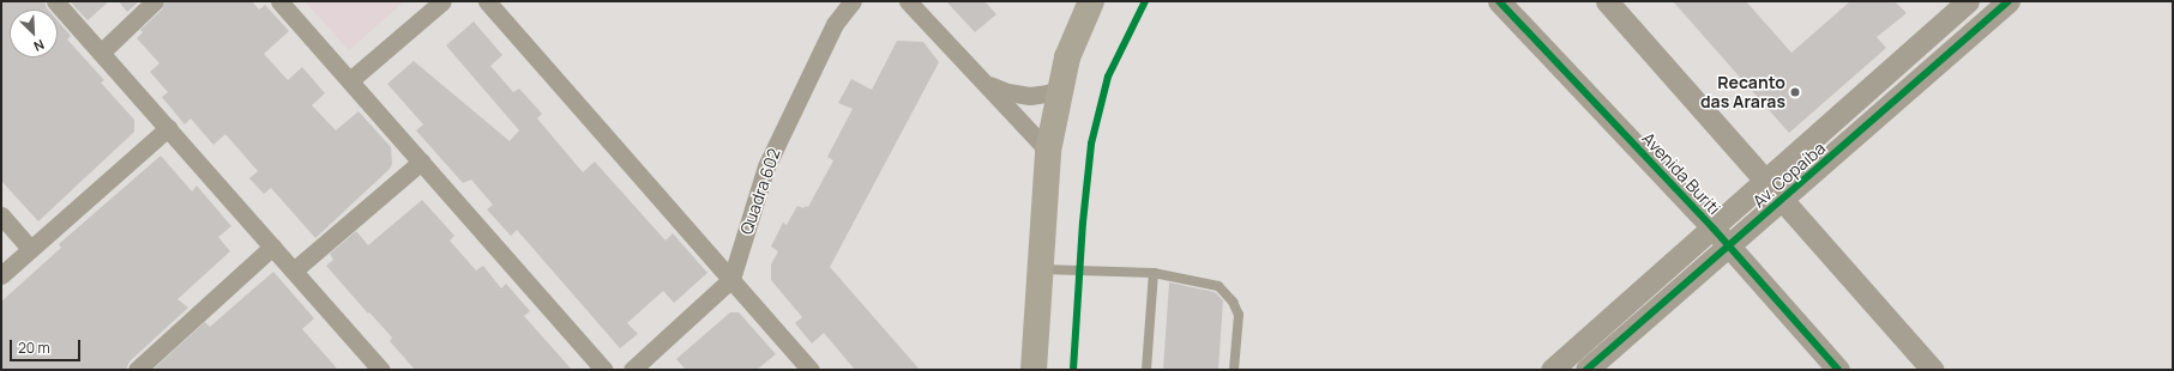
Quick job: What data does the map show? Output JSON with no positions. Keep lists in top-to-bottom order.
{
  "streets": {
    "street": ["Avenida Buriti", "Av. Copaíba", "Quadra 602"]
  },
  "crossings": [
    ["Avenida Buriti", "Av. Copaíba"]
  ],
  "places": ["Recanto das Araras"],
  "scale_bar": "20 m",
  "north": "bottom right"
}
